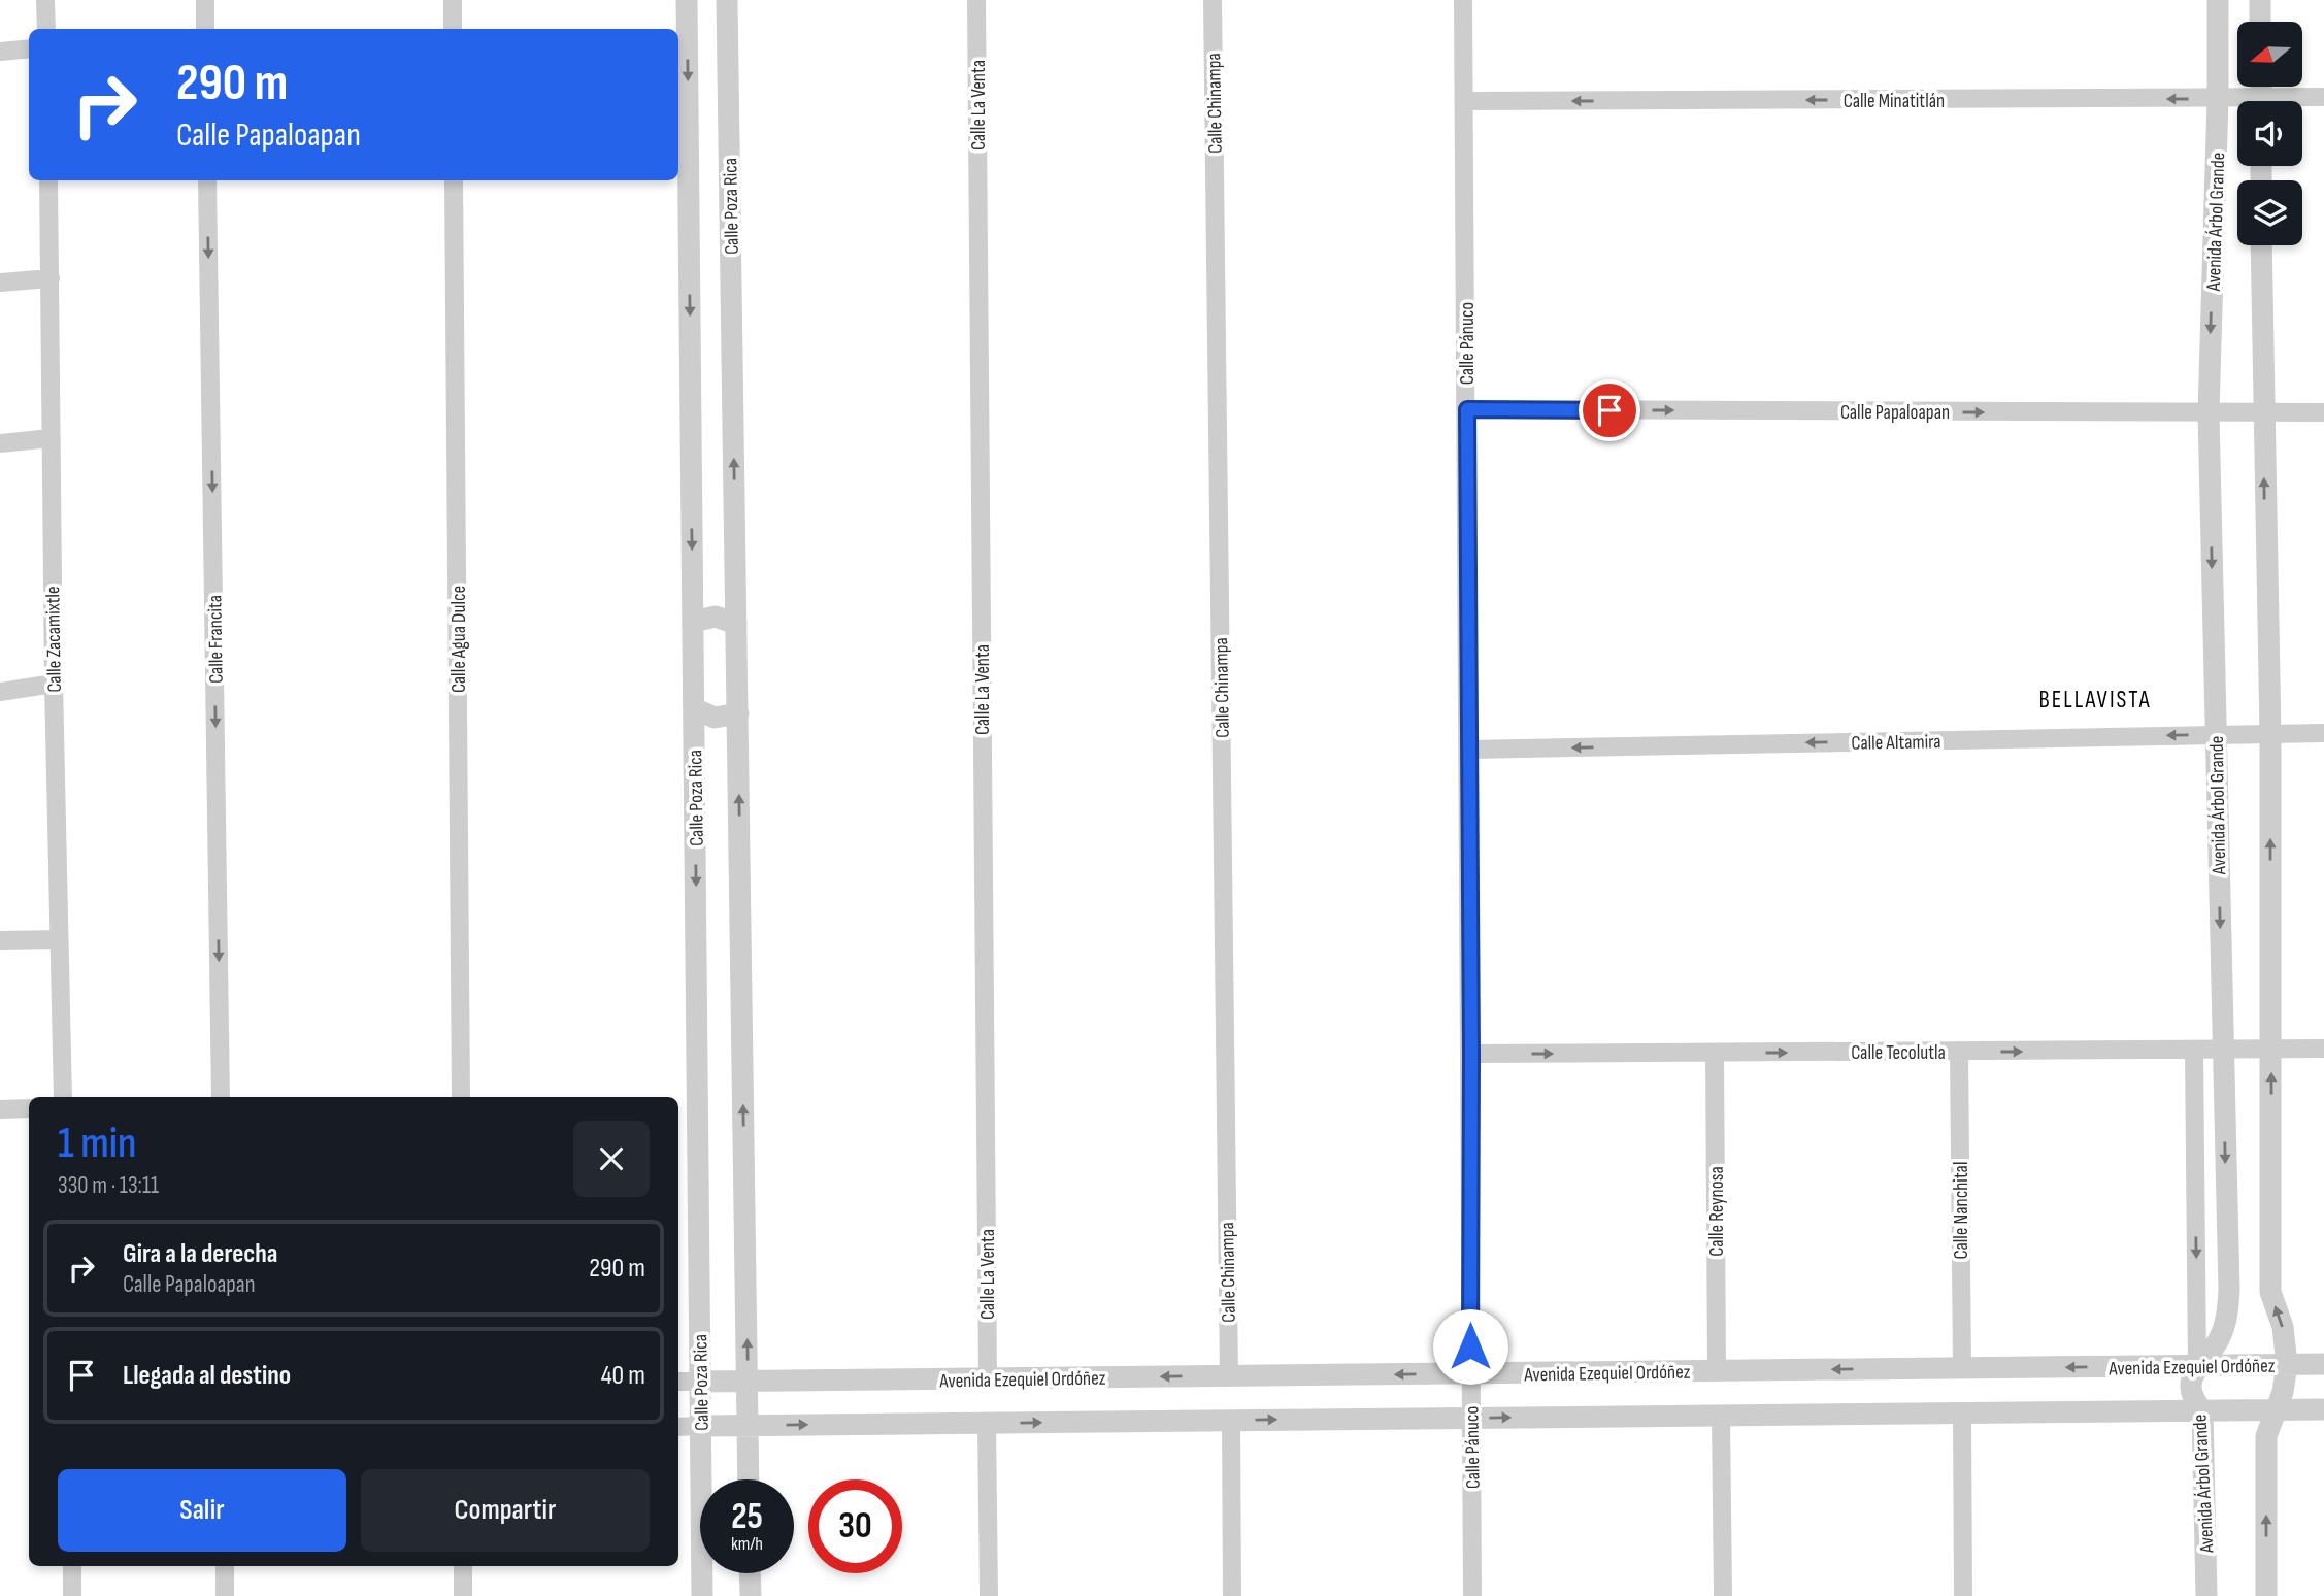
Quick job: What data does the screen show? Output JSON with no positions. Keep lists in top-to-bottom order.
{
  "streets": {
    "street": [
      "Calle Minatitlán",
      "Calle Chinampa",
      "Calle La Venta",
      "Calle Poza Rica",
      "Avenida Árbol Grande",
      "Calle Pánuco",
      "Calle Papaloapan",
      "Calle Zacamixtle",
      "Calle Francita",
      "Calle Agua Dulce",
      "Calle Altamira",
      "Calle Tecolutla",
      "Calle Nanchital",
      "Calle Reynosa",
      "Avenida Ezequiel Ordóñez"
    ]
  },
  "crossings": [
    ["Calle Minatitlán", "Avenida Árbol Grande"],
    ["Calle Minatitlán", "Calle Pánuco"],
    ["Calle Chinampa", "Avenida Ezequiel Ordóñez"],
    ["Calle La Venta", "Avenida Ezequiel Ordóñez"],
    ["Calle Poza Rica", "Avenida Ezequiel Ordóñez"],
    ["Avenida Árbol Grande", "Calle Papaloapan"],
    ["Avenida Árbol Grande", "Calle Altamira"],
    ["Avenida Árbol Grande", "Calle Tecolutla"],
    ["Avenida Árbol Grande", "Avenida Ezequiel Ordóñez"],
    ["Calle Pánuco", "Calle Papaloapan"],
    ["Calle Pánuco", "Calle Altamira"],
    ["Calle Pánuco", "Calle Tecolutla"],
    ["Calle Pánuco", "Avenida Ezequiel Ordóñez"],
    ["Calle Tecolutla", "Calle Nanchital"],
    ["Calle Tecolutla", "Calle Reynosa"],
    ["Calle Nanchital", "Avenida Ezequiel Ordóñez"],
    ["Calle Reynosa", "Avenida Ezequiel Ordóñez"]
  ],
  "one_way": [
    "Calle Minatitlán",
    "Calle Papaloapan",
    "Calle Francita",
    "Calle Altamira",
    "Calle Tecolutla"
  ],
  "districts": ["BELLAVISTA"],
  "north": "left",
  "page": {
    "turn": ["290 m", "Calle Papaloapan"],
    "heading": ["1 min", "330 m · 13:11"],
    "list": [
      {
        "name": "Gira a la derecha",
        "note": "Calle Papaloapan",
        "value": "290 m"
      },
      {
        "name": "Llegada al destino",
        "value": "40 m"
      }
    ],
    "buttons": ["Salir", "Compartir"],
    "speed": "25 km/h",
    "limit": "30"
  }
}
